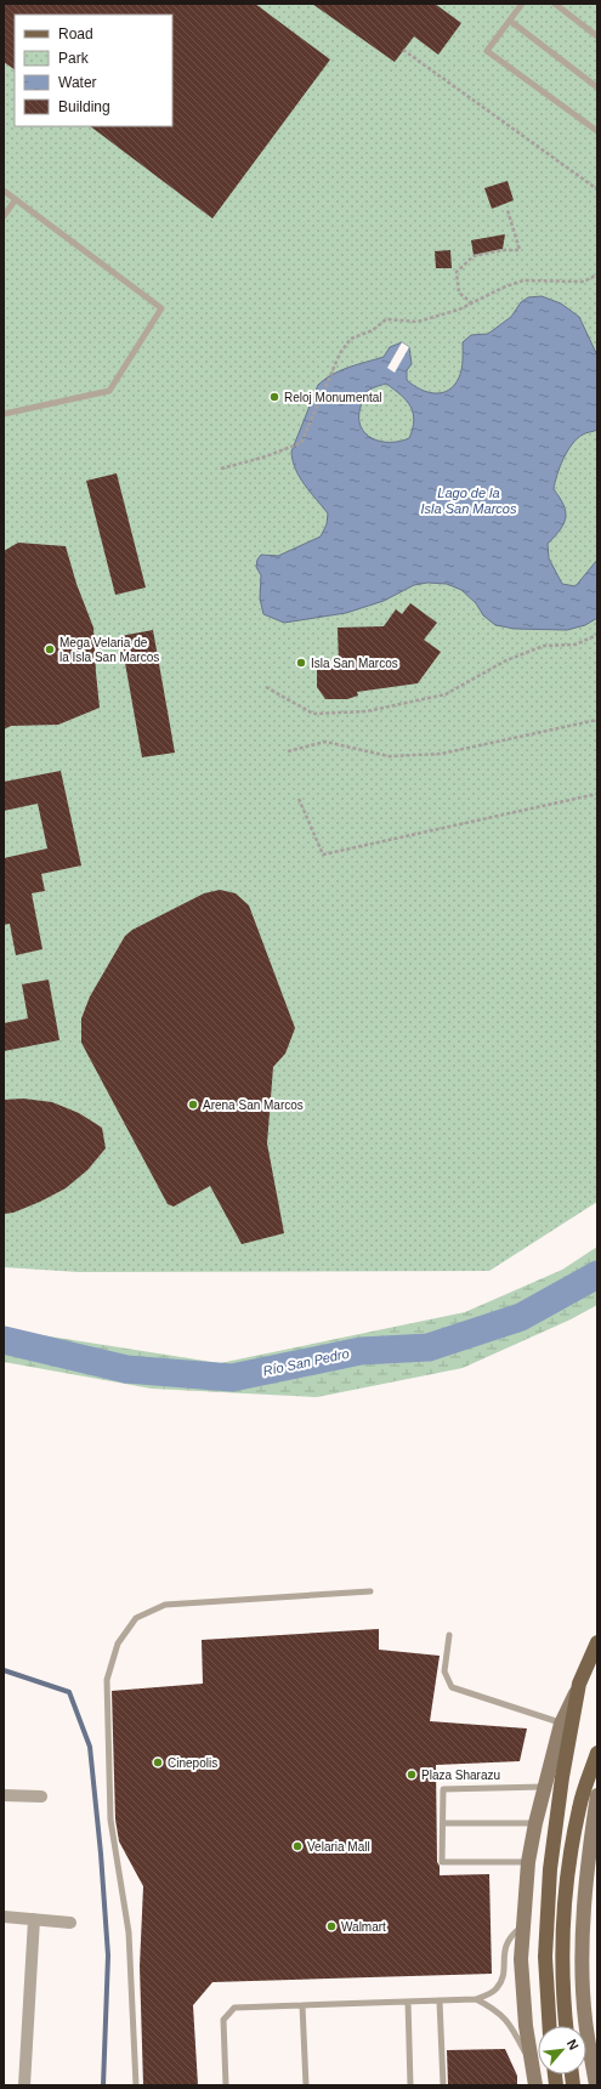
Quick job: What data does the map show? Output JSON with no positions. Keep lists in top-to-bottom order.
{
  "water": ["Lago de la Isla San Marcos", "Río San Pedro"],
  "places": [
    "Reloj Monumental",
    "Mega Velaria de la Isla San Marcos",
    "Isla San Marcos",
    "Arena San Marcos",
    "Cinepolis",
    "Plaza Sharazu",
    "Velaria Mall",
    "Walmart"
  ],
  "legend": [
    "Road",
    "Park",
    "Water",
    "Building"
  ],
  "north": "top right"
}
